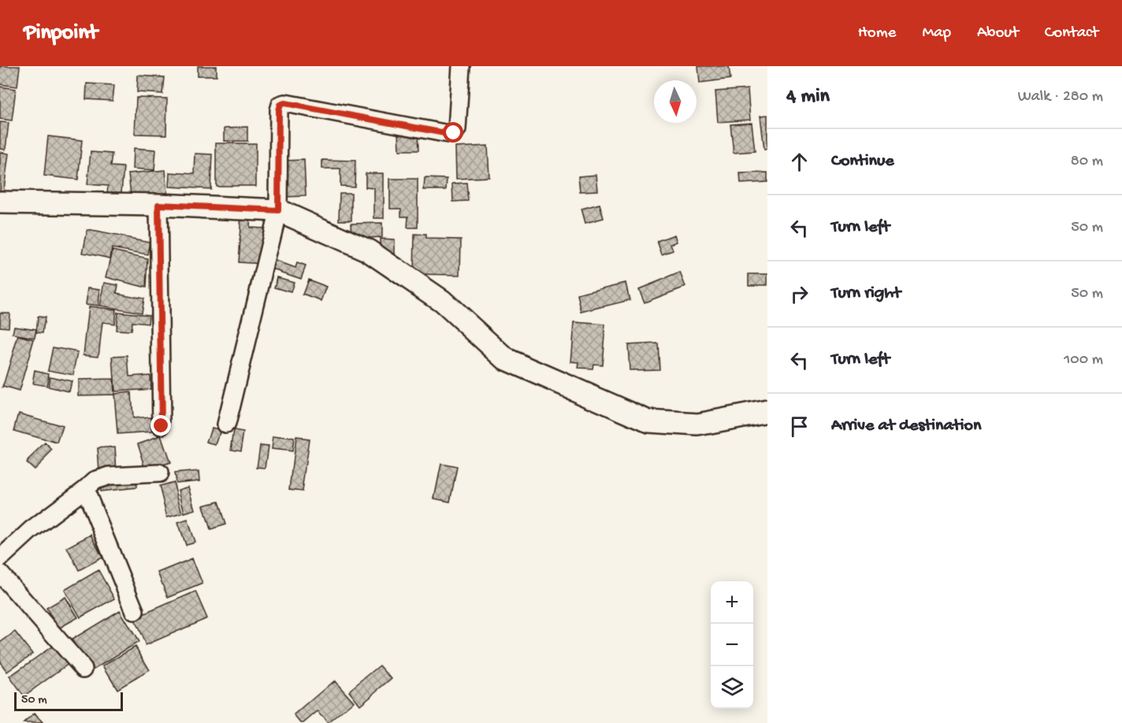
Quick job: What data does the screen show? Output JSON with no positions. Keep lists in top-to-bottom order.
{
  "scale_bar": "50 m",
  "north": "bottom",
  "page": {
    "header": "Pinpoint",
    "nav": [
      "Home",
      "Map",
      "About",
      "Contact"
    ],
    "heading": ["4 min", "Walk · 280 m"],
    "list": [
      ["Continue", "80 m"],
      ["Turn left", "50 m"],
      ["Turn right", "50 m"],
      ["Turn left", "100 m"],
      "Arrive at destination"
    ],
    "map_buttons": ["+", "−"],
    "scale": "50 m"
  }
}
